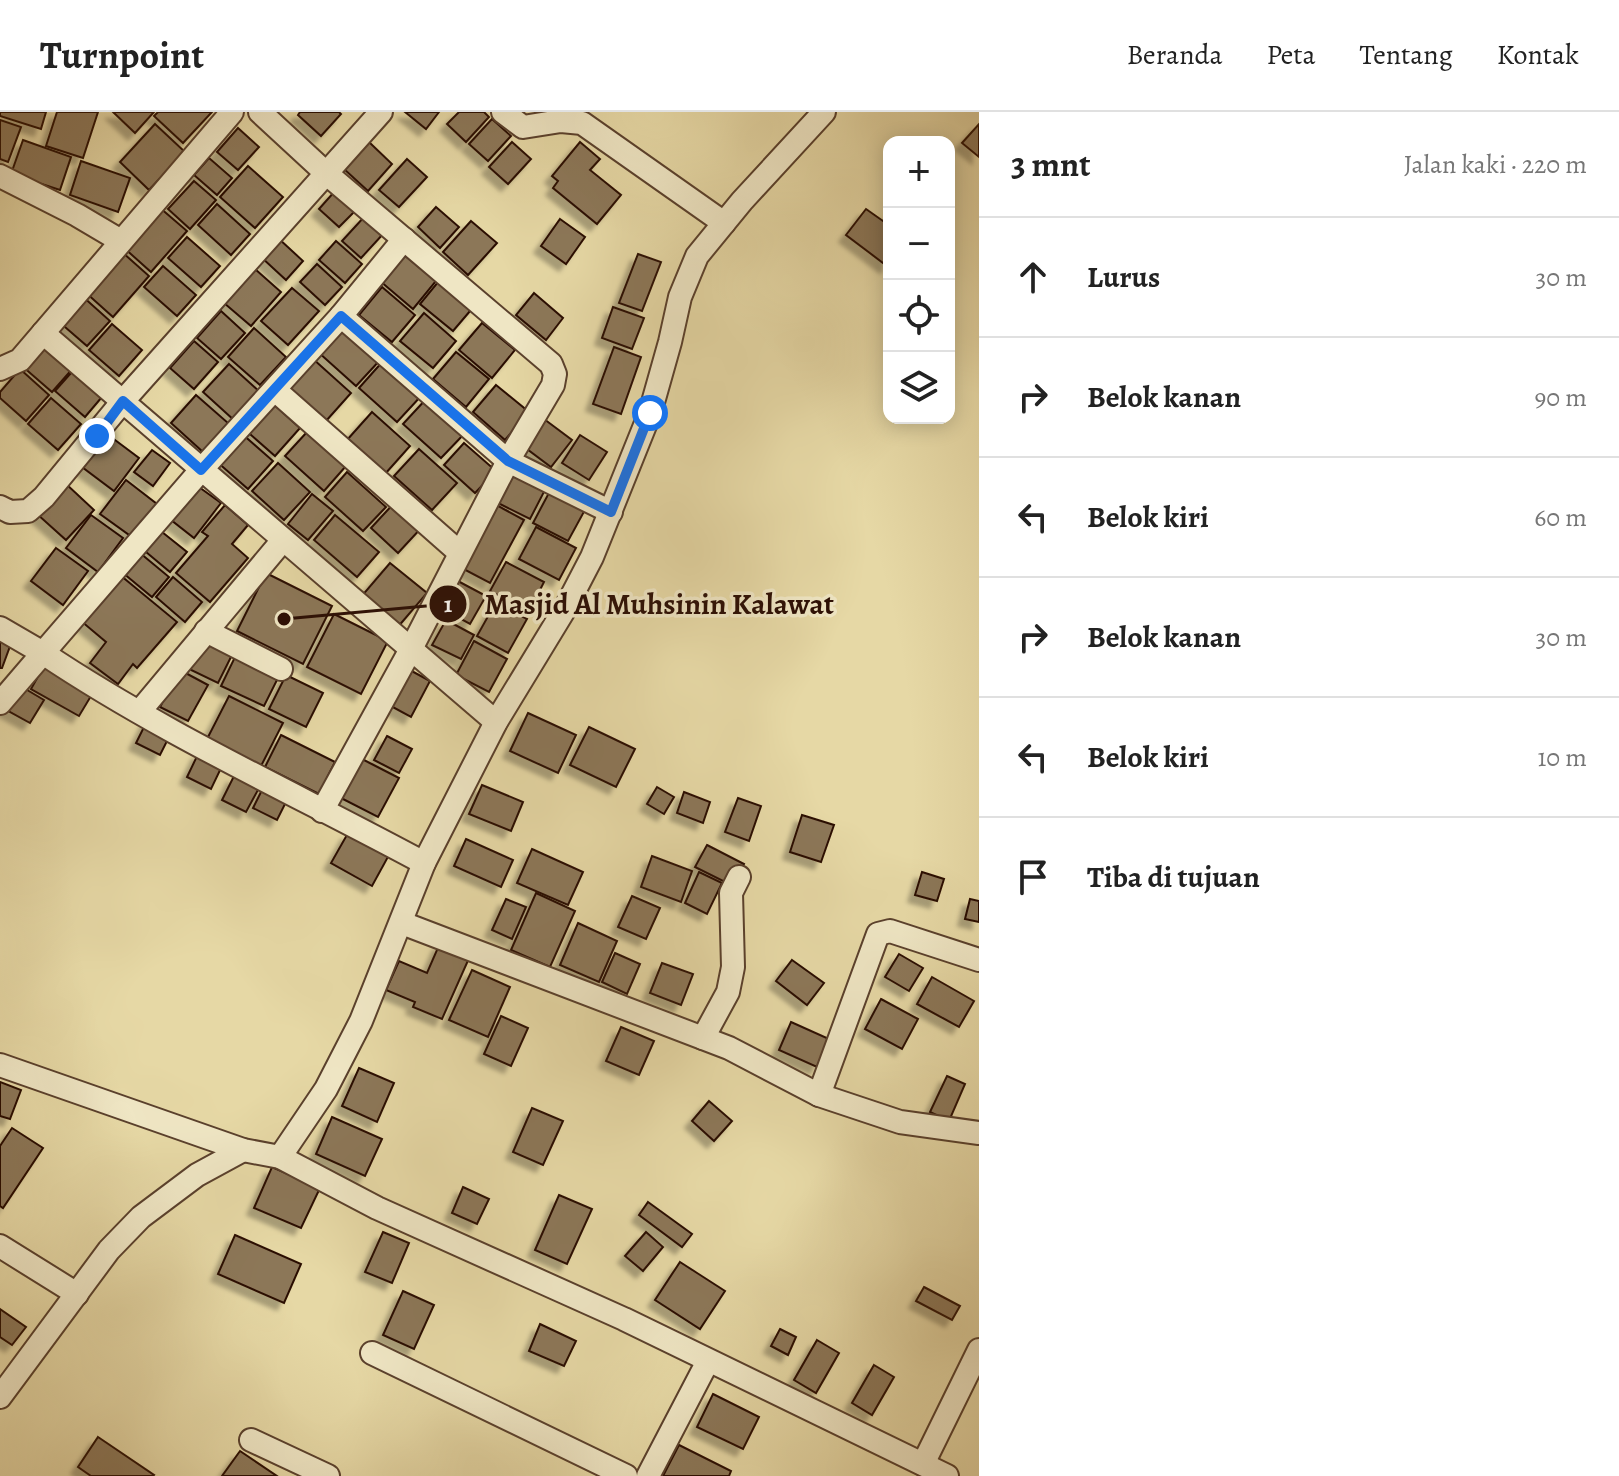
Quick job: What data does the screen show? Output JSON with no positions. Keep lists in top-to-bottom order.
{
  "places": ["Masjid Al Muhsinin Kalawat"],
  "page": {
    "header": "Turnpoint",
    "nav": [
      "Beranda",
      "Peta",
      "Tentang",
      "Kontak"
    ],
    "heading": ["3 mnt", "Jalan kaki · 220 m"],
    "map_buttons": ["+", "−"],
    "list": [
      ["Lurus", "30 m"],
      ["Belok kanan", "90 m"],
      ["Belok kiri", "60 m"],
      ["Belok kanan", "30 m"],
      ["Belok kiri", "10 m"],
      "Tiba di tujuan"
    ]
  }
}
